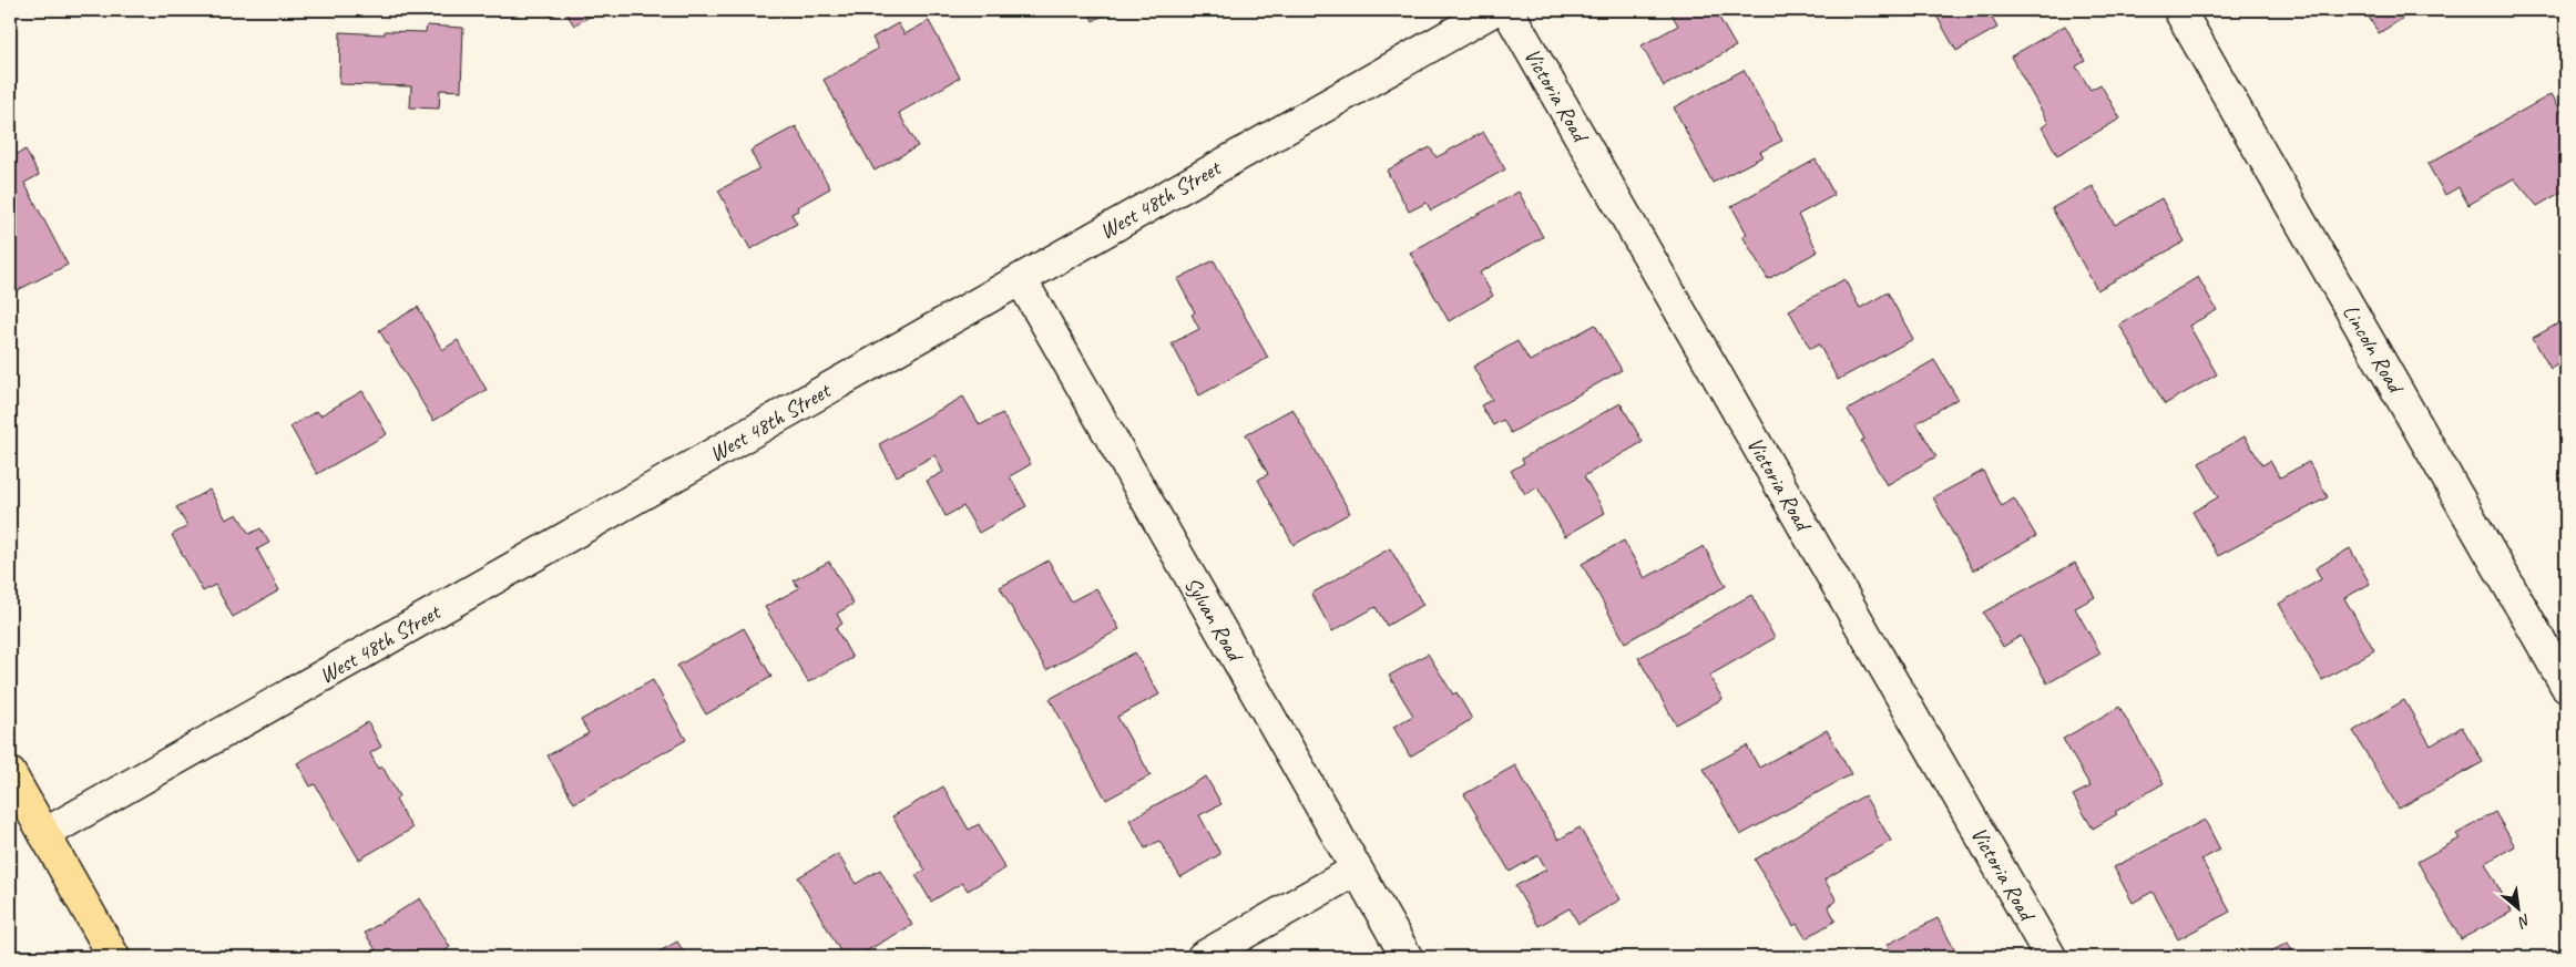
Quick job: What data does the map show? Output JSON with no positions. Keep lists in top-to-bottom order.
{
  "streets": {
    "street": [
      "Victoria Road",
      "West 48th Street",
      "Lincoln Road",
      "Sylvan Road"
    ]
  },
  "crossings": [
    ["West 48th Street", "Sylvan Road"]
  ],
  "north": "bottom right"
}
